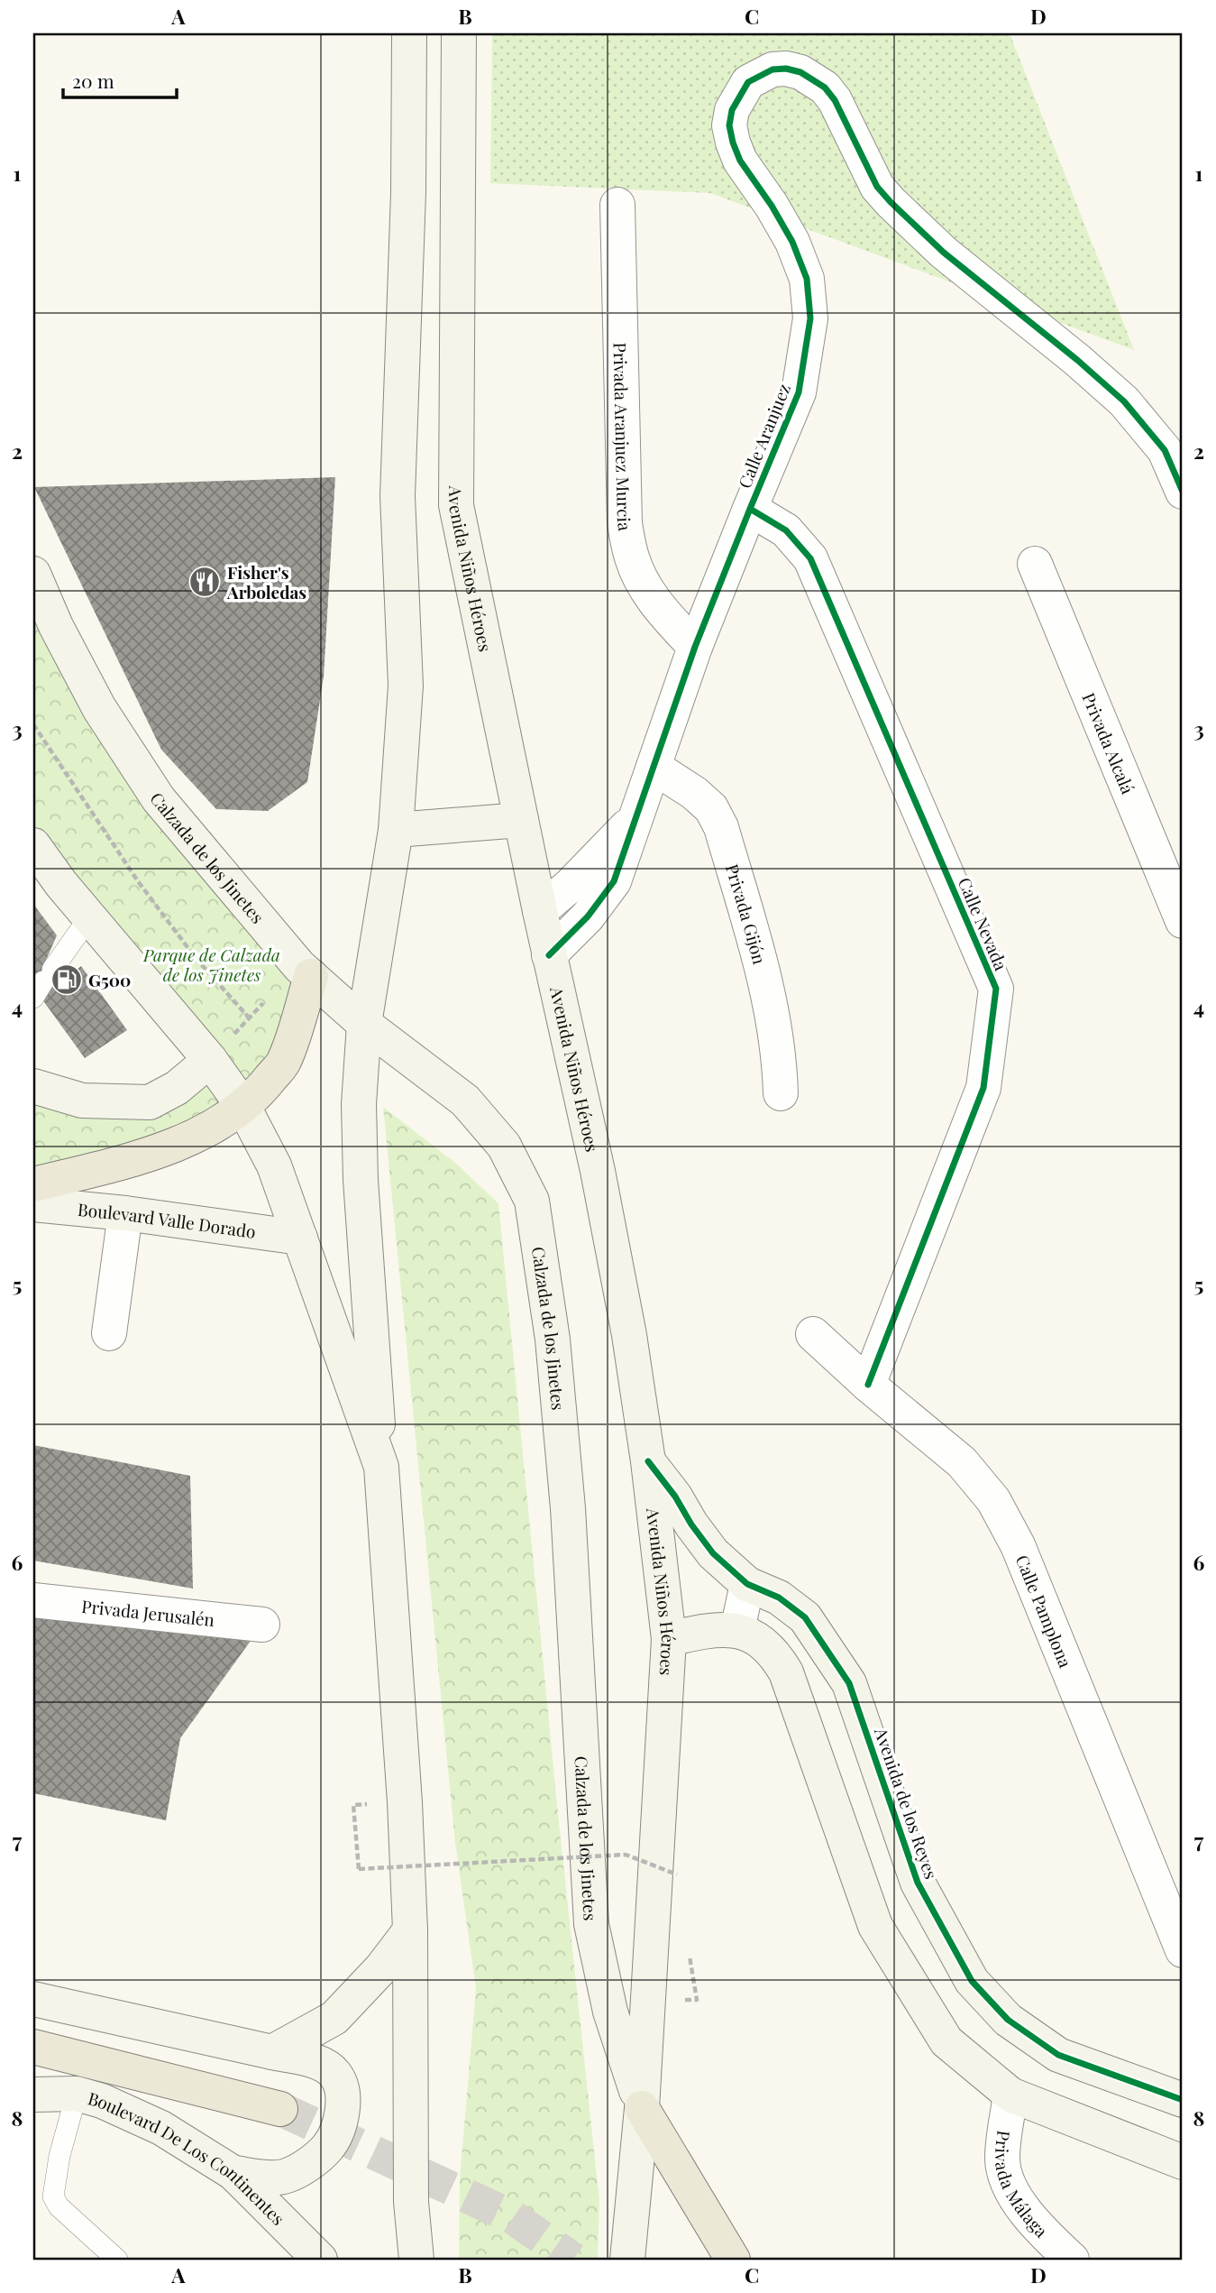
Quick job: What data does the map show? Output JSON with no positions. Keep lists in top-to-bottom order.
{
  "streets": {
    "main road": [
      "Avenida Niños Héroes",
      "Calzada de los Jinetes",
      "Boulevard Valle Dorado",
      "Avenida de los Reyes",
      "Boulevard De Los Continentes"
    ],
    "street": [
      "Calle Aranjuez",
      "Privada Aranjuez Murcia",
      "Privada Alcalá",
      "Privada Gijón",
      "Calle Nevada",
      "Calle Pamplona",
      "Privada Jerusalén",
      "Privada Málaga"
    ]
  },
  "crossings": [
    ["Calle Aranjuez", "Privada Aranjuez Murcia"],
    ["Calle Aranjuez", "Avenida Niños Héroes"],
    ["Calle Aranjuez", "Privada Gijón"],
    ["Calle Aranjuez", "Calle Nevada"],
    ["Avenida Niños Héroes", "Calzada de los Jinetes"],
    ["Avenida Niños Héroes", "Avenida de los Reyes"],
    ["Calle Nevada", "Calle Pamplona"]
  ],
  "parks": ["Parque de Calzada de los Jinetes"],
  "places": {
    "restaurant": ["Fisher's Arboledas"],
    "fuel station": ["G500"]
  },
  "scale_bar": "20 m",
  "grid": {
    "columns": [
      "A",
      "B",
      "C",
      "D"
    ],
    "rows": [
      "1",
      "2",
      "3",
      "4",
      "5",
      "6",
      "7",
      "8"
    ]
  }
}
